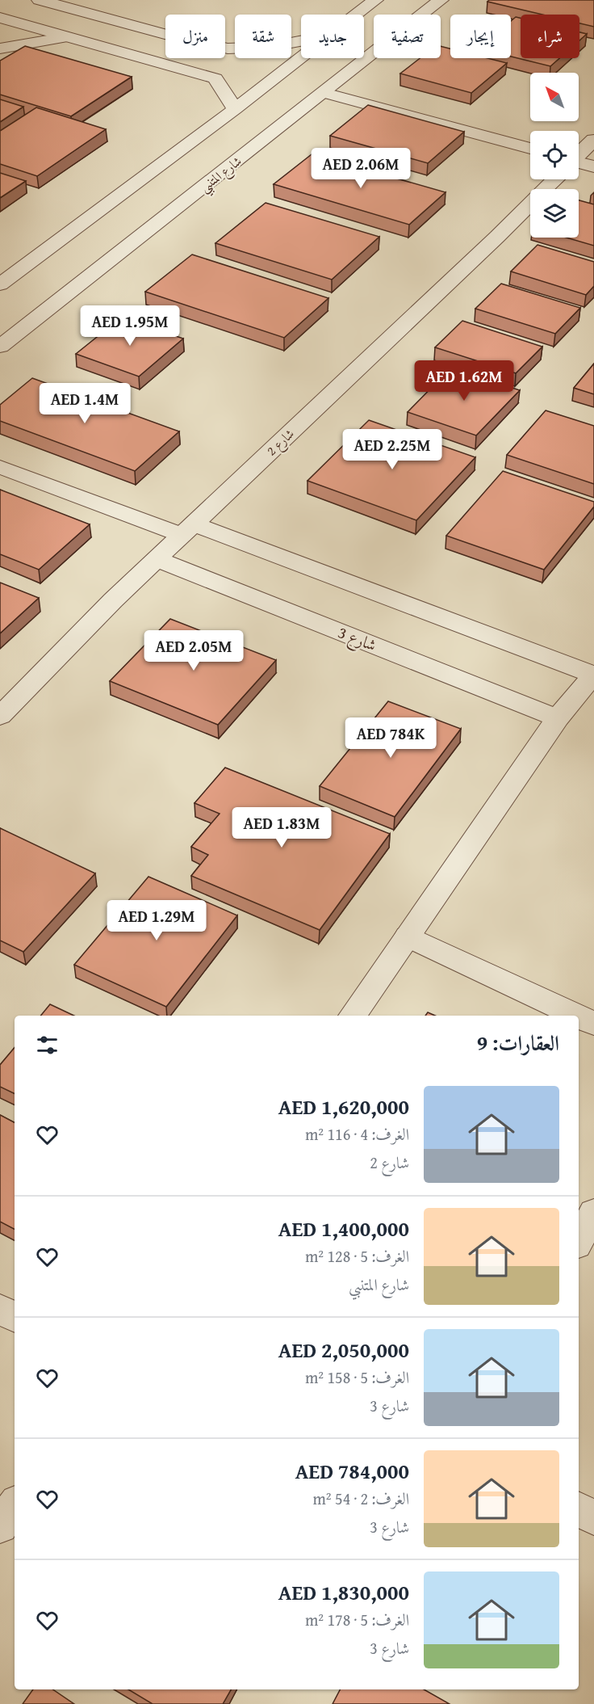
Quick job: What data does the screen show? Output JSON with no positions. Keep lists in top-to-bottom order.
{
  "streets": {
    "street": ["شارع المتنبي", "شارع 2", "شارع 3"]
  },
  "crossings": [
    ["شارع 2", "شارع 3"]
  ],
  "north": "top left",
  "page": {
    "chip": [
      "شراء",
      "إيجار",
      "تصفية",
      "جديد",
      "شقة",
      "منزل"
    ],
    "price": [
      "AED 2.06M",
      "AED 1.95M",
      "AED 1.62M",
      "AED 1.4M",
      "AED 2.25M",
      "AED 2.05M",
      "AED 784K",
      "AED 1.83M",
      "AED 1.29M"
    ],
    "heading": "العقارات: 9",
    "list": [
      {
        "name": "AED 1,620,000",
        "note": "الغرف: 4 · 116 m² · شارع 2"
      },
      {
        "name": "AED 1,400,000",
        "note": "الغرف: 5 · 128 m² · شارع المتنبي"
      },
      {
        "name": "AED 2,050,000",
        "note": "الغرف: 5 · 158 m² · شارع 3"
      },
      {
        "name": "AED 784,000",
        "note": "الغرف: 2 · 54 m² · شارع 3"
      },
      {
        "name": "AED 1,830,000",
        "note": "الغرف: 5 · 178 m² · شارع 3"
      }
    ]
  }
}
